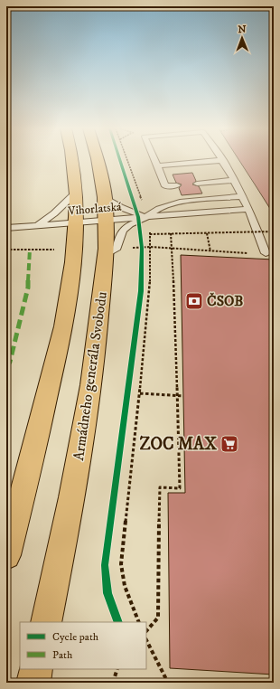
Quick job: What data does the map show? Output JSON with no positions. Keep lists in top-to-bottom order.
{
  "streets": {
    "main road": ["Armádneho generála Svobodu"],
    "lane": ["Vihorlatská"]
  },
  "crossings": [
    ["Vihorlatská", "Armádneho generála Svobodu"]
  ],
  "places": {
    "bank": ["ČSOB"],
    "supermarket": ["ZOC MAX"]
  },
  "legend": ["Cycle path", "Path"],
  "north": "top"
}
